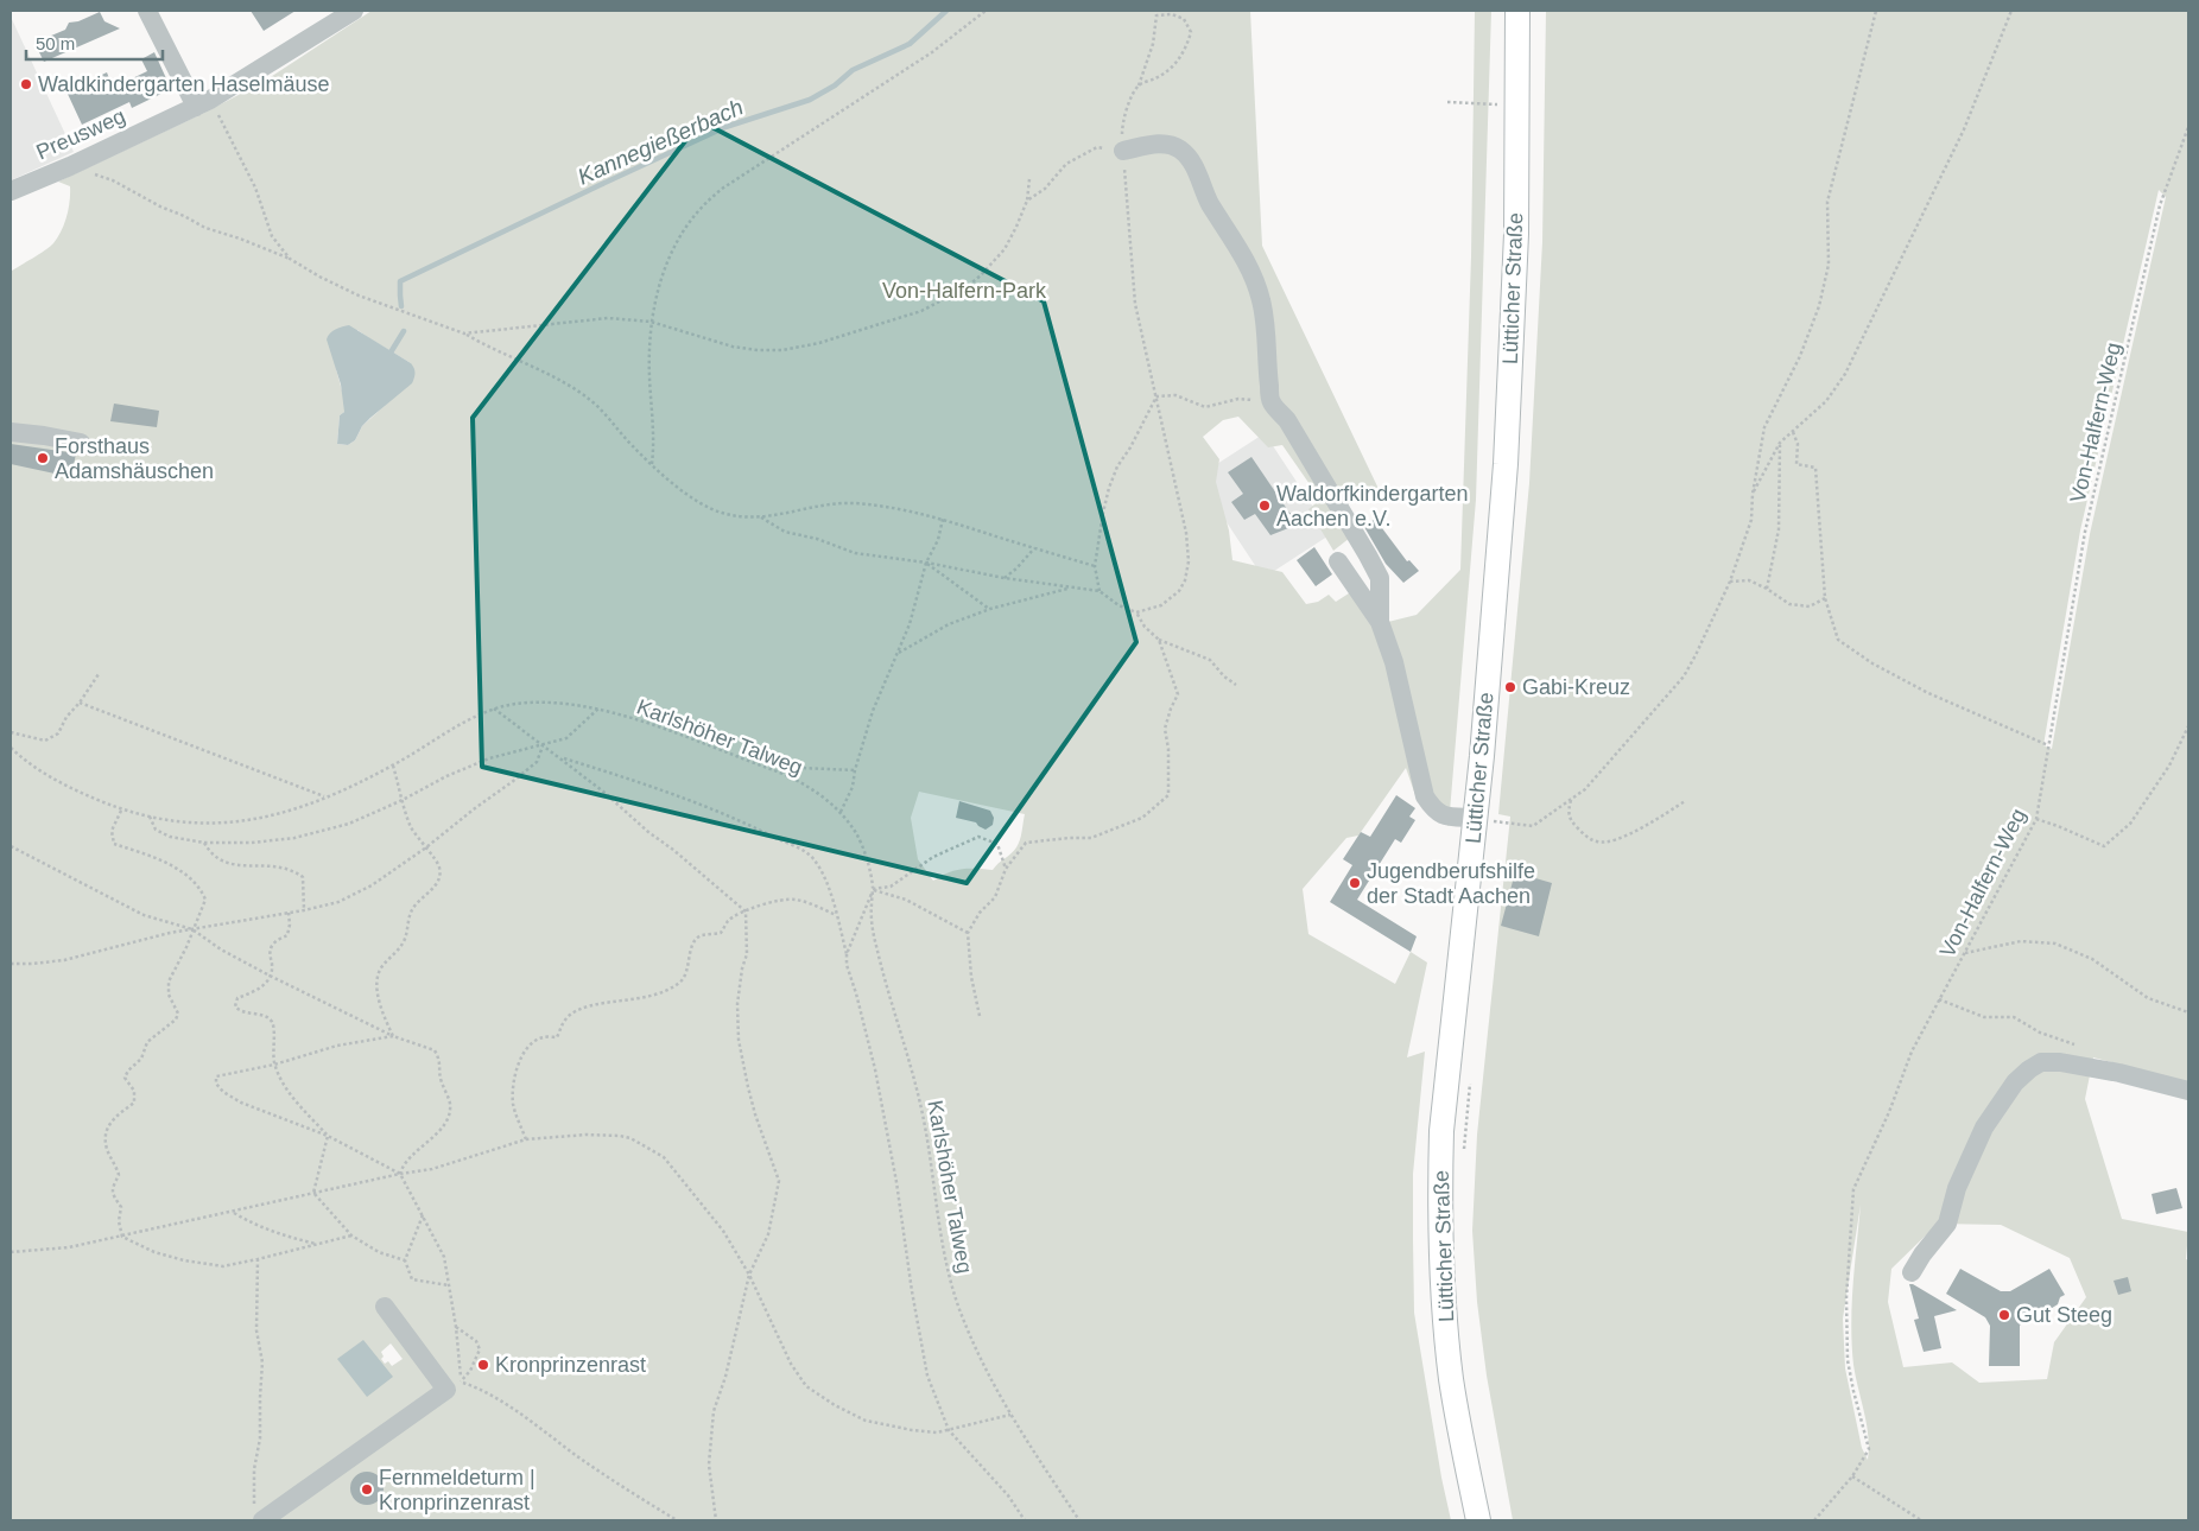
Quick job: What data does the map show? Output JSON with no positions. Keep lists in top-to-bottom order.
{
  "streets": {
    "main road": ["Lütticher Straße"],
    "street": ["Preusweg"],
    "path": ["Von-Halfern-Weg", "Karlshöher Talweg"]
  },
  "water": ["Kannegießerbach"],
  "parks": ["Von-Halfern-Park"],
  "places": [
    "Waldkindergarten Haselmäuse",
    "Forsthaus Adamshäuschen",
    "Waldorfkindergarten Aachen e.V.",
    "Gabi-Kreuz",
    "Jugendberufshilfe der Stadt Aachen",
    "Gut Steeg",
    "Kronprinzenrast",
    "Fernmeldeturm | Kronprinzenrast"
  ],
  "scale_bar": "50 m"
}
